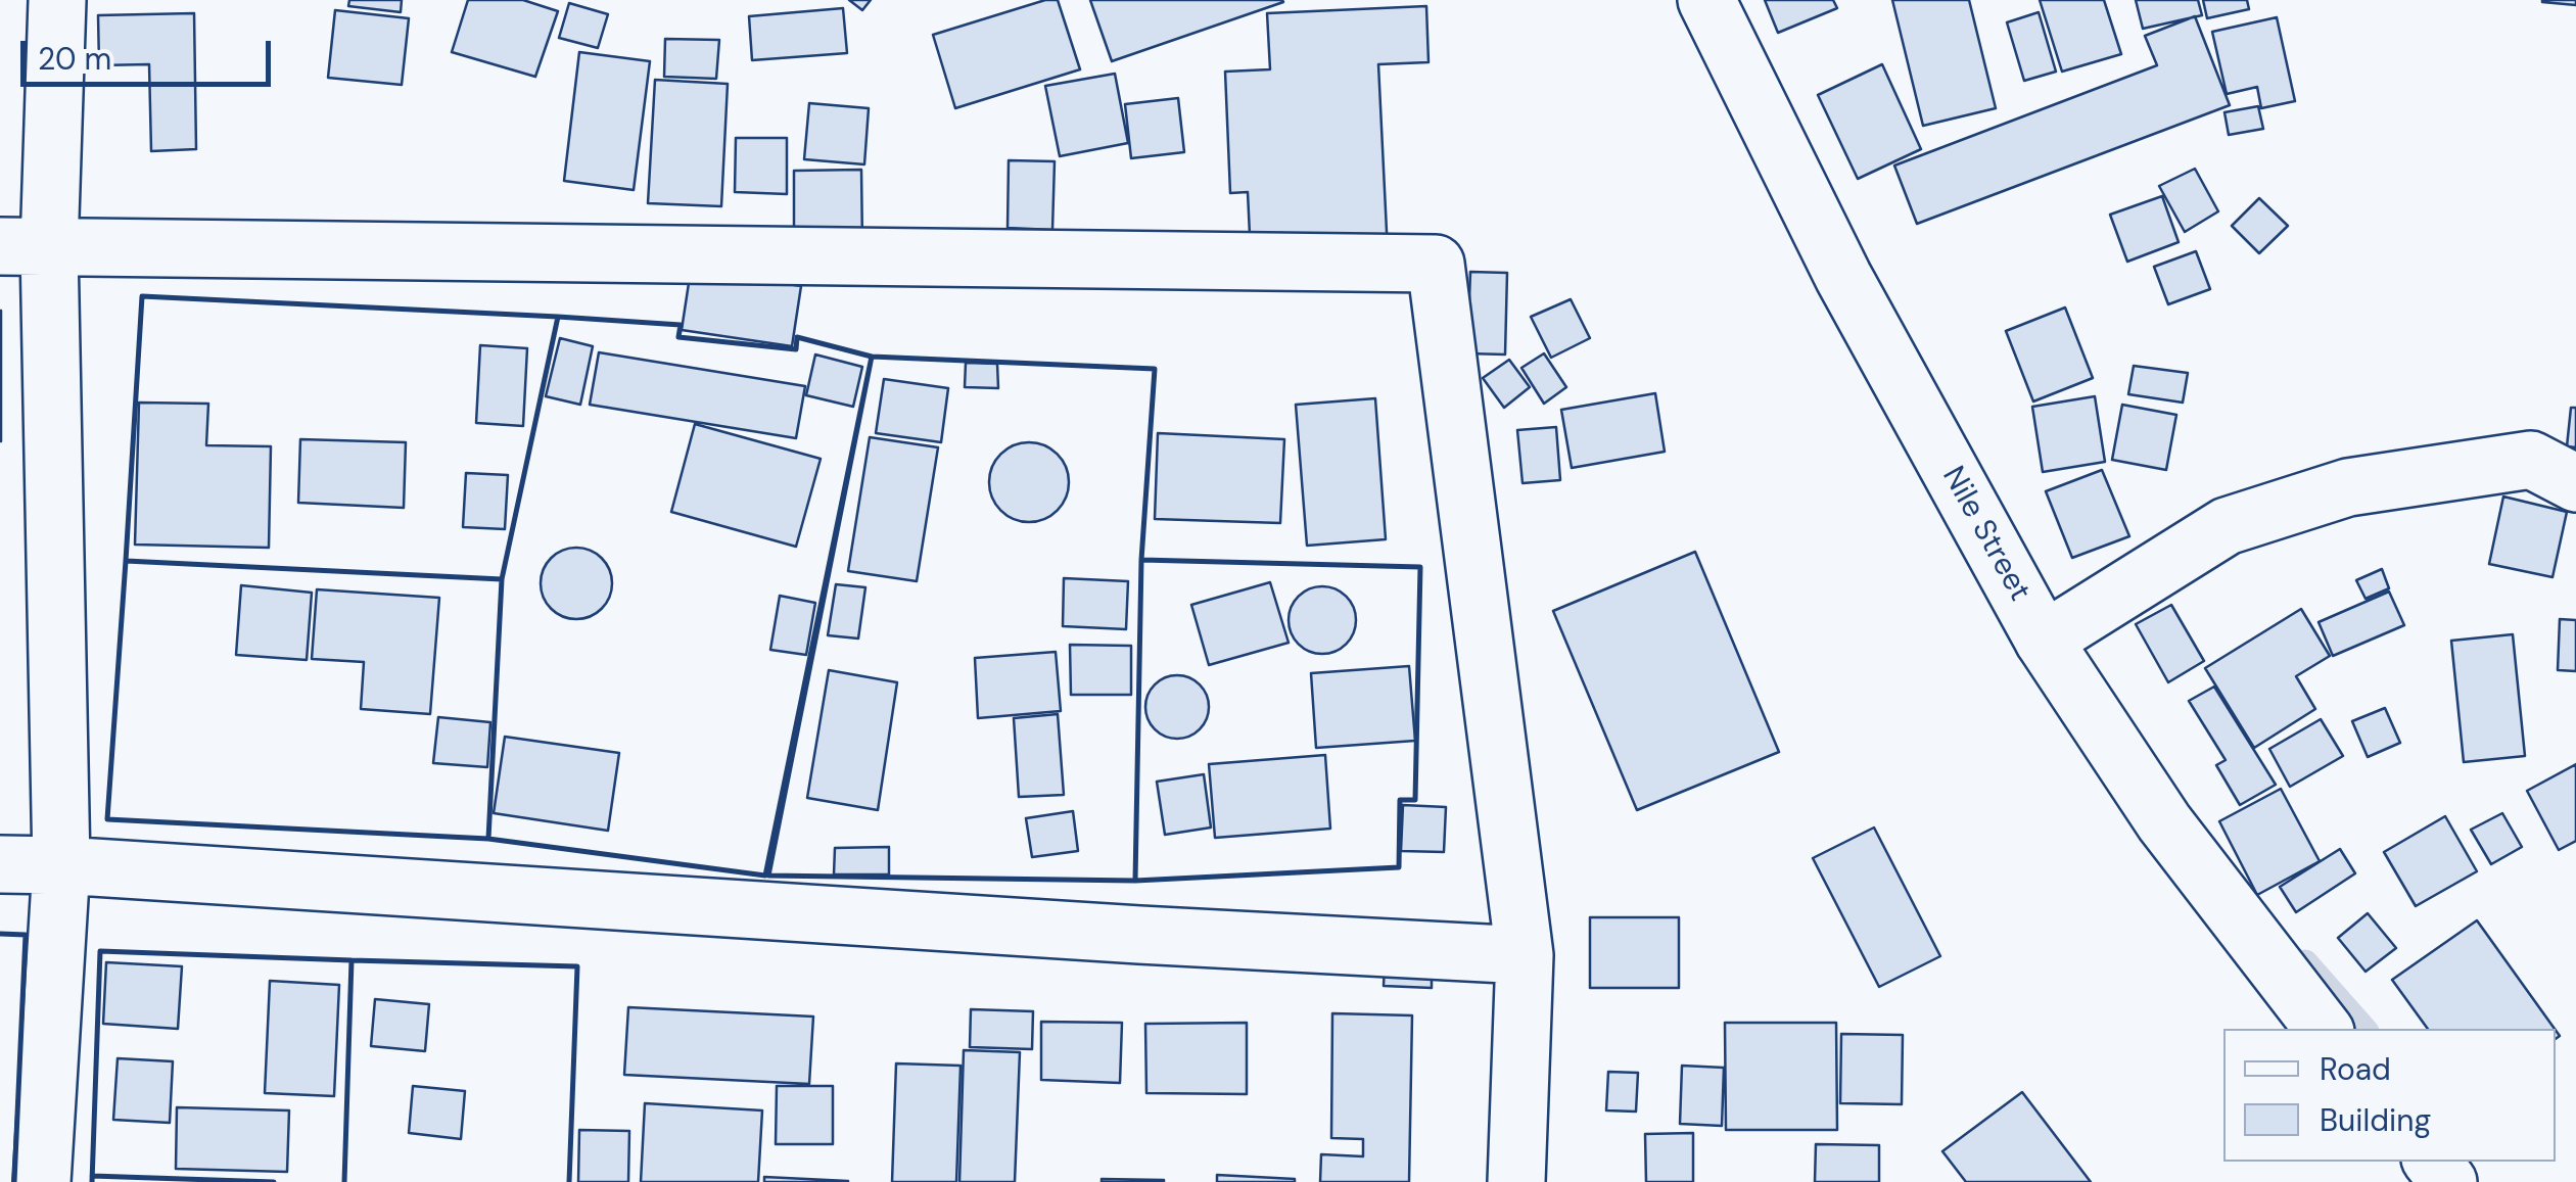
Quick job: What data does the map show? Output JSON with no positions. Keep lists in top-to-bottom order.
{
  "streets": {
    "street": ["Nile Street"]
  },
  "legend": ["Road", "Building"],
  "scale_bar": "20 m"
}
